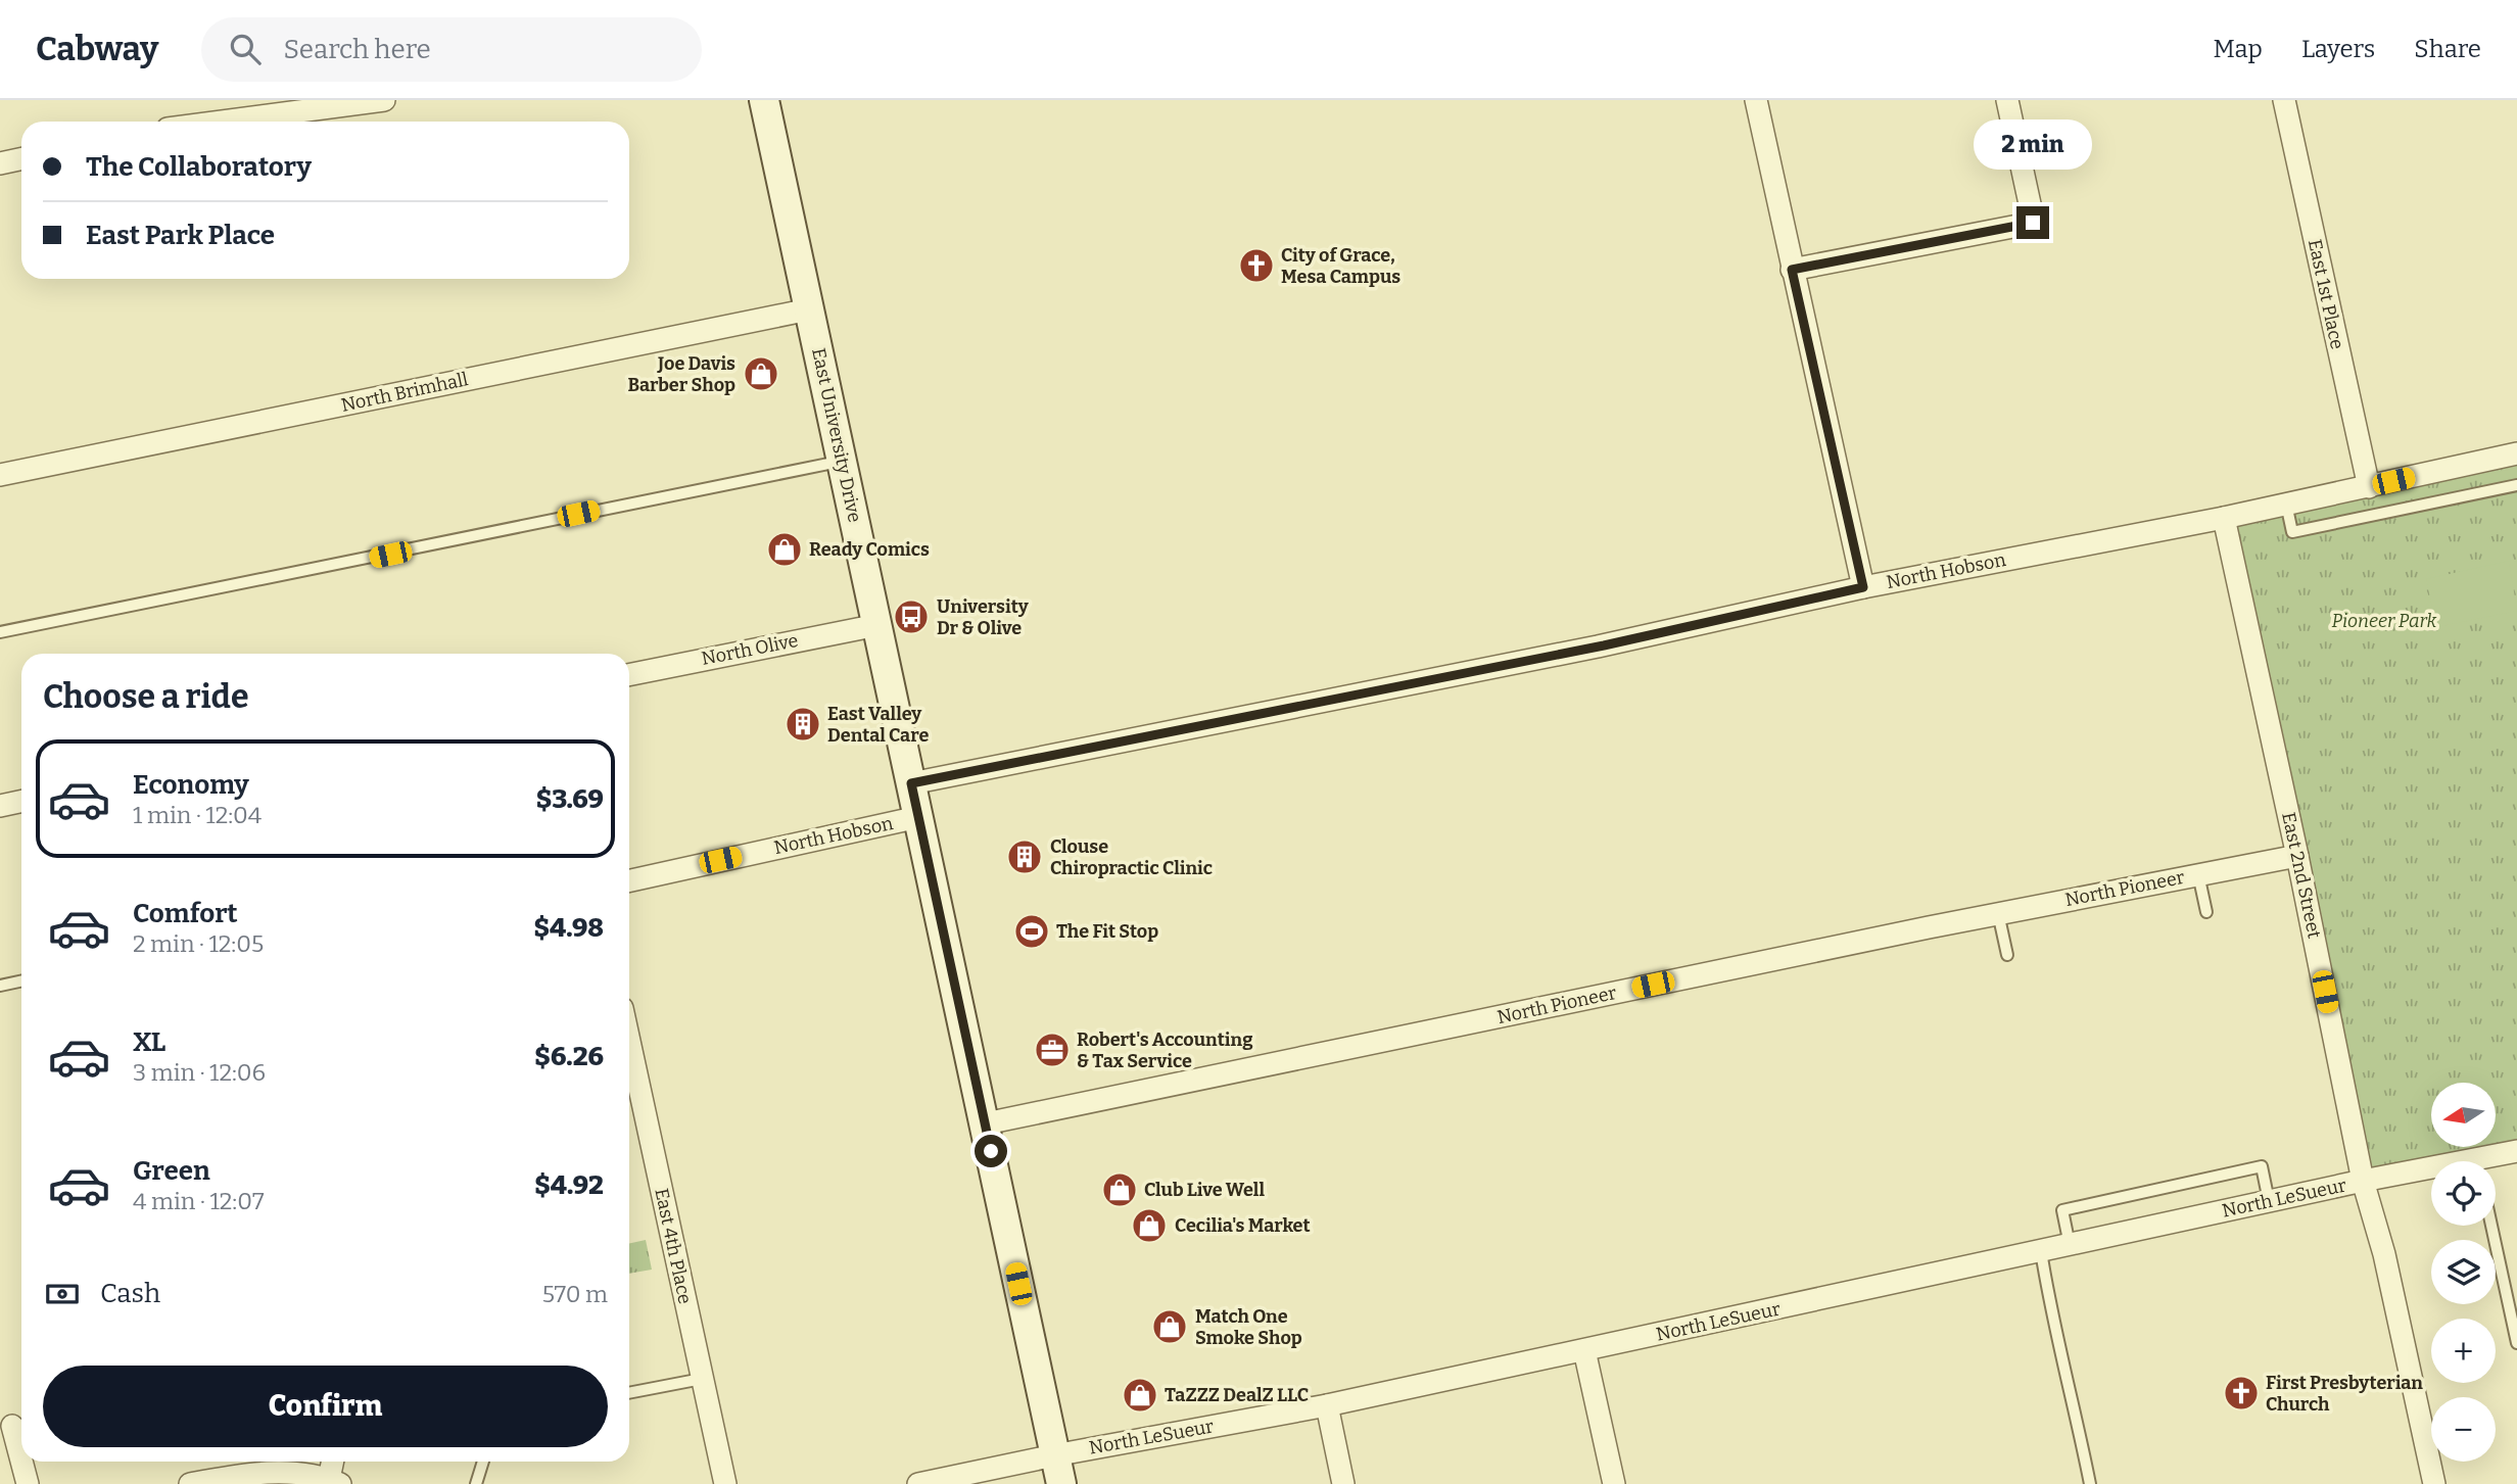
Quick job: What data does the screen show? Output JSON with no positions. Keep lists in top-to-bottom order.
{
  "streets": {
    "main road": ["East University Drive"],
    "street": [
      "East 1st Place",
      "North Brimhall",
      "North Hobson",
      "North Olive",
      "East 2nd Street",
      "North Pioneer",
      "North LeSueur",
      "East 4th Place"
    ]
  },
  "crossings": [
    ["East 1st Place", "North Hobson"],
    ["North Brimhall", "East University Drive"],
    ["East University Drive", "North Hobson"],
    ["East University Drive", "North Olive"],
    ["East University Drive", "North Pioneer"],
    ["East University Drive", "North LeSueur"],
    ["North Hobson", "East 2nd Street"],
    ["East 2nd Street", "North Pioneer"],
    ["East 2nd Street", "North LeSueur"]
  ],
  "parks": ["Pioneer Park"],
  "places": {
    "church": ["City of Grace, Mesa Campus", "First Presbyterian Church"],
    "shop": [
      "Joe Davis Barber Shop",
      "Ready Comics",
      "Club Live Well",
      "Cecilia's Market",
      "Match One Smoke Shop",
      "TaZZZ DealZ LLC"
    ],
    "bus stop": ["University Dr & Olive"],
    "building": ["East Valley Dental Care", "Clouse Chiropractic Clinic"],
    "sports": ["The Fit Stop"],
    "office": ["Robert's Accounting & Tax Service"]
  },
  "north": "left",
  "page": {
    "header": "Cabway",
    "search": "Search here",
    "nav": ["Map", "Layers", "Share"],
    "bubble": "2 min",
    "banner": ["The Collaboratory", "East Park Place"],
    "heading": "Choose a ride",
    "list": [
      {
        "name": "Economy",
        "note": "1 min · 12:04",
        "value": "$3.69"
      },
      {
        "name": "Comfort",
        "note": "2 min · 12:05",
        "value": "$4.98"
      },
      {
        "name": "XL",
        "note": "3 min · 12:06",
        "value": "$6.26"
      },
      {
        "name": "Green",
        "note": "4 min · 12:07",
        "value": "$4.92"
      }
    ],
    "map_buttons": ["+", "−"],
    "pay": ["Cash", "570 m"],
    "buttons": "Confirm"
  }
}
